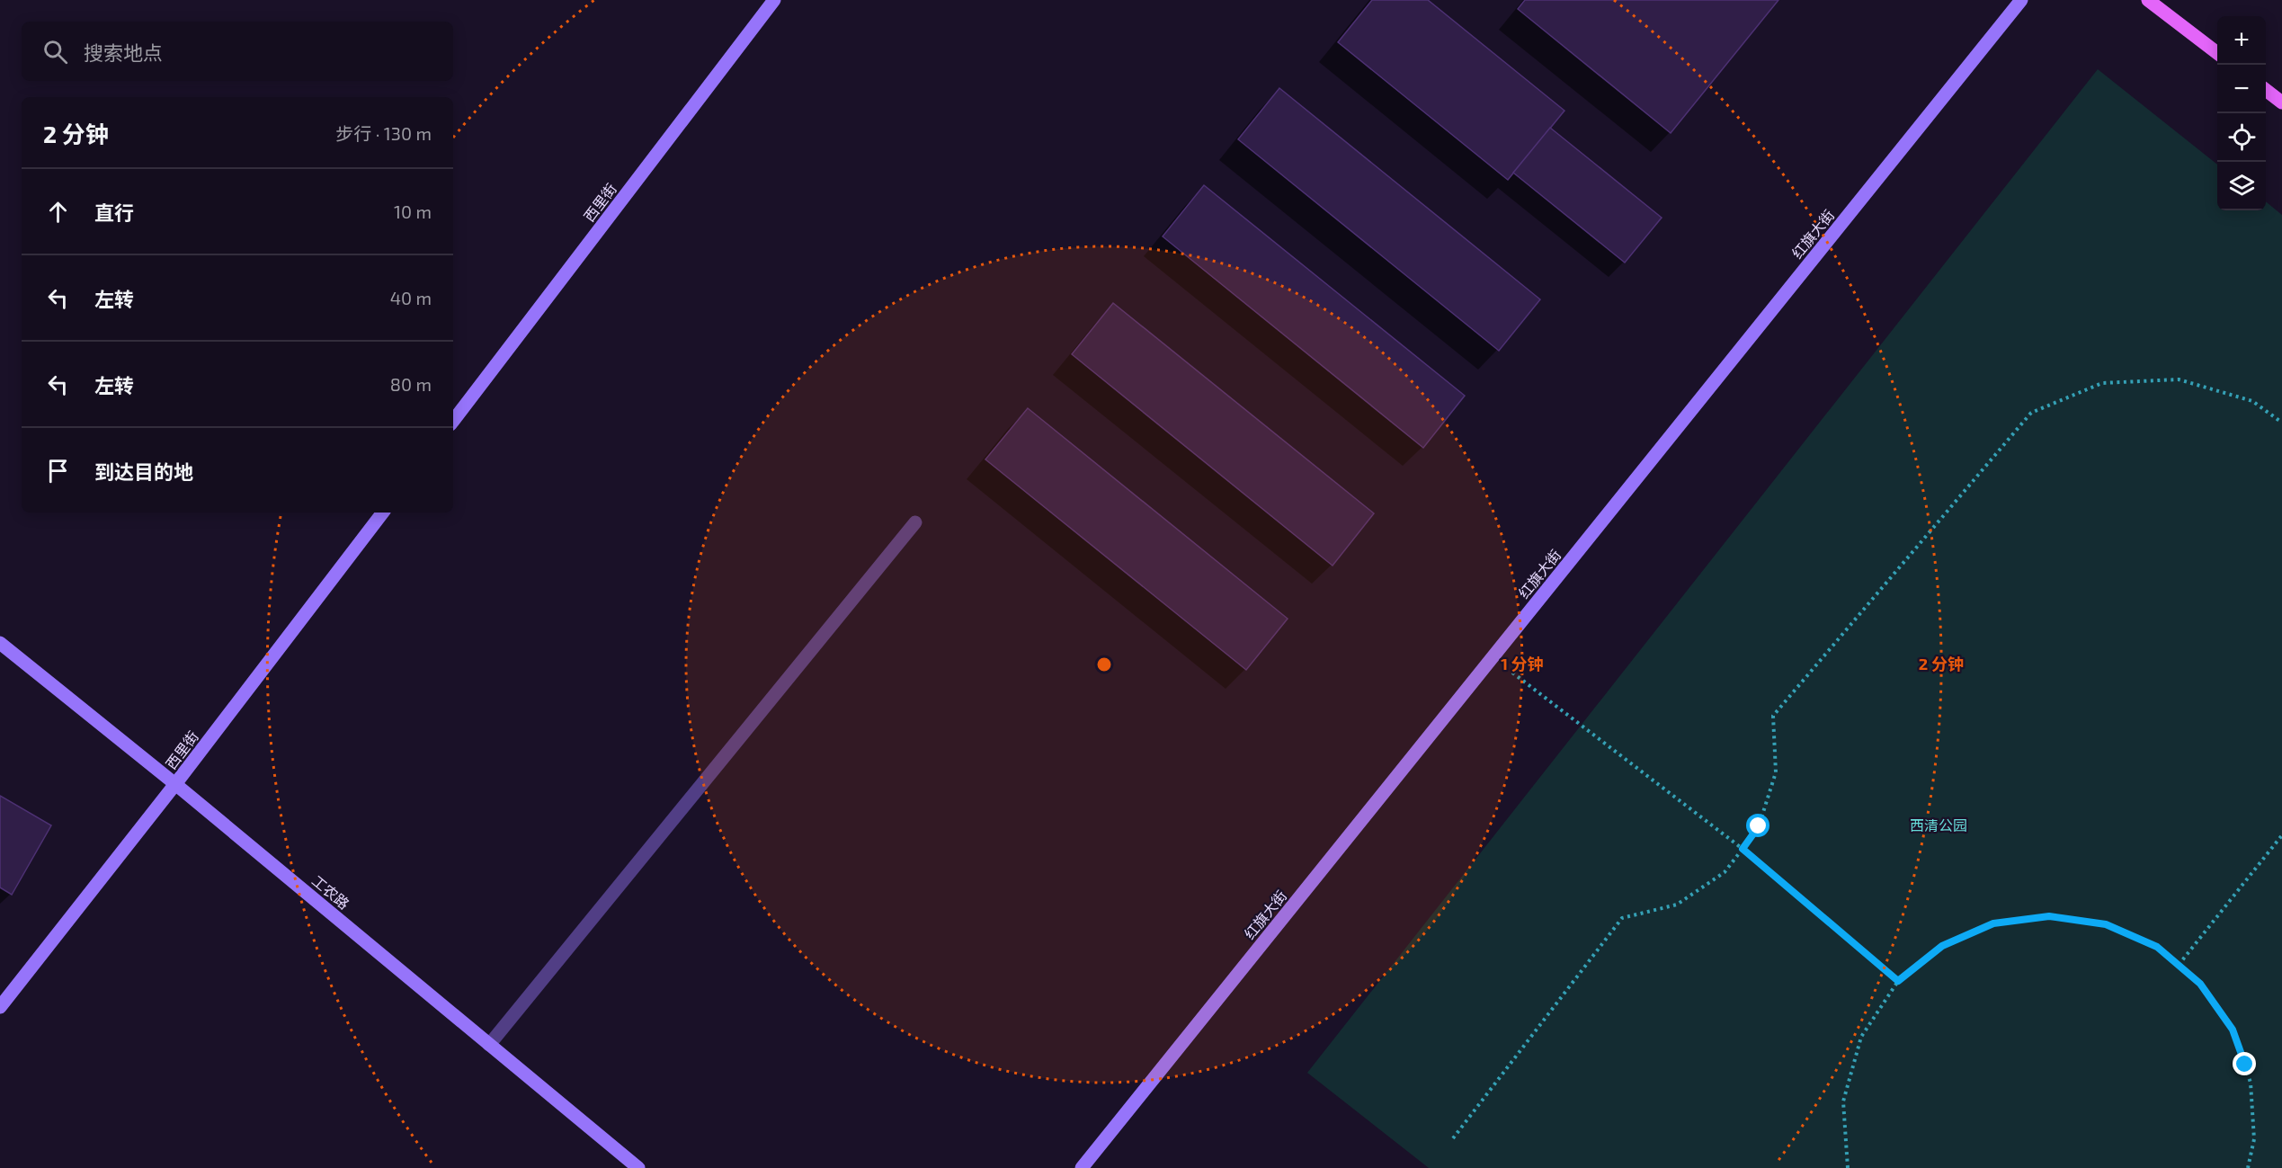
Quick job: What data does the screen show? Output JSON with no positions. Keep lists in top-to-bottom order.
{
  "streets": {
    "street": ["西里街", "红旗大街", "工农路"]
  },
  "crossings": [
    ["西里街", "工农路"]
  ],
  "parks": ["西清公园"],
  "page": {
    "map_buttons": ["+", "−"],
    "search": "搜索地点",
    "heading": ["2 分钟", "步行 · 130 m"],
    "list": [
      ["直行", "10 m"],
      ["左转", "40 m"],
      ["左转", "80 m"],
      "到达目的地"
    ]
  },
  "rings": ["1 分钟", "2 分钟"]
}
